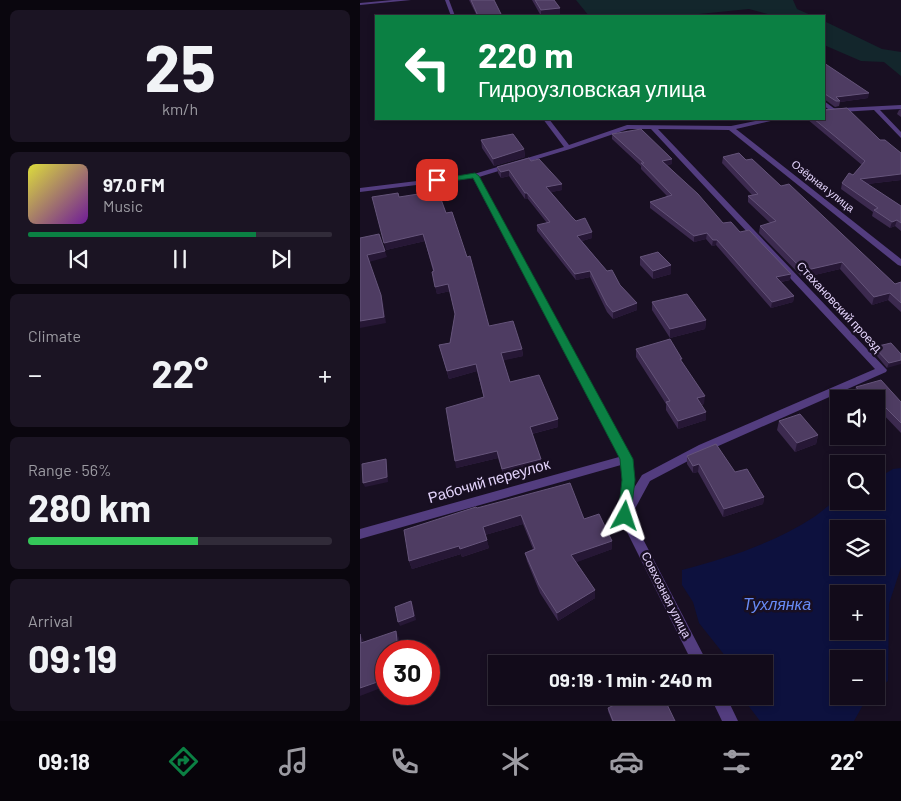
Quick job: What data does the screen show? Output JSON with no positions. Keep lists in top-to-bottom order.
{
  "streets": {
    "street": [
      "Озёрная улица",
      "Стахановский проезд",
      "Рабочий переулок",
      "Совхозная улица"
    ]
  },
  "crossings": [
    ["Стахановский проезд", "Совхозная улица"]
  ],
  "water": ["Тухлянка"],
  "page": {
    "tile": [
      ["25", "km/h"],
      "Climate",
      ["Range · 56%", "280 km"],
      ["Arrival", "09:19"]
    ],
    "turn": ["220 m", "Гидроузловская улица"],
    "song": ["97.0 FM", "Music"],
    "heat": ["−", "22°", "+"],
    "map_buttons": ["+", "−"],
    "limit": "30",
    "trip": "09:19 · 1 min · 240 m",
    "tabs": ["09:18", "22°"]
  }
}
